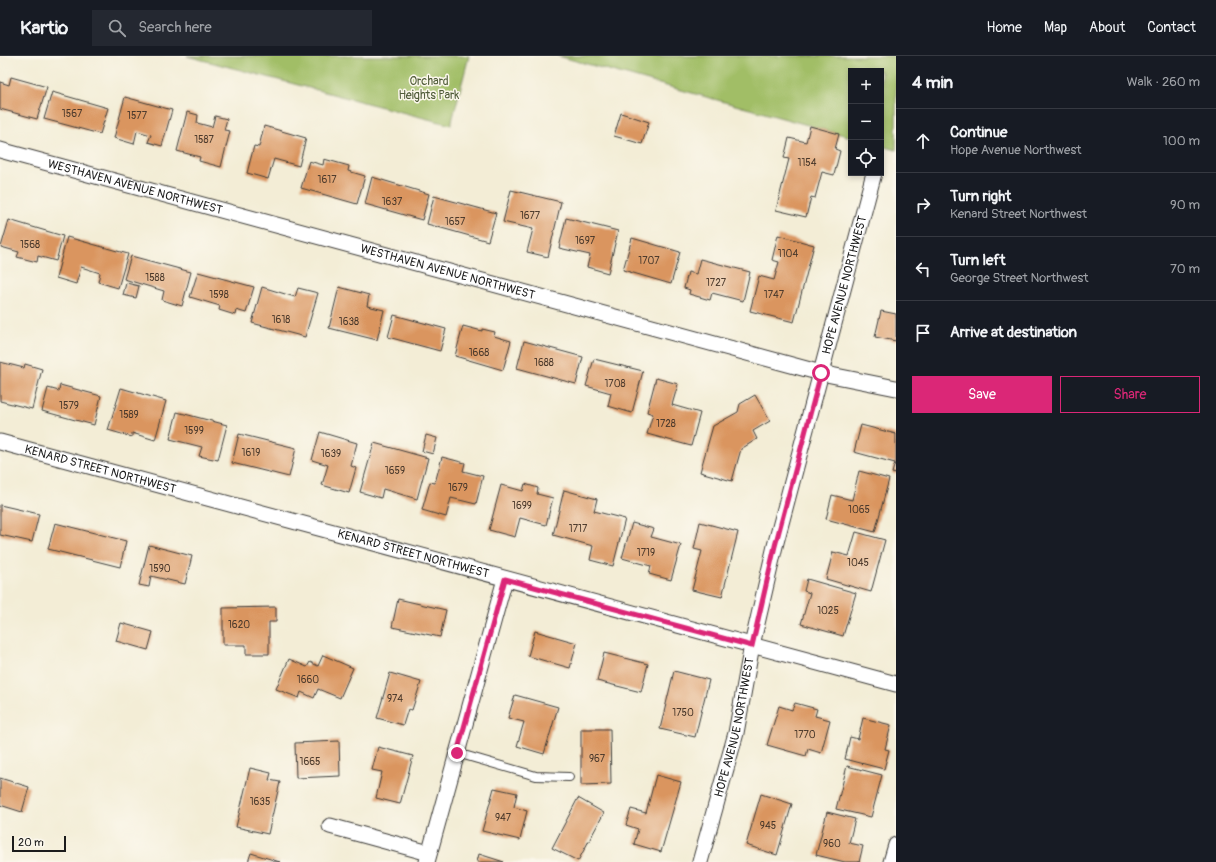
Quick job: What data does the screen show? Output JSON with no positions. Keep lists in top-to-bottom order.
{
  "streets": {
    "street": ["WESTHAVEN AVENUE NORTHWEST", "HOPE AVENUE NORTHWEST", "KENARD STREET NORTHWEST"]
  },
  "crossings": [
    ["WESTHAVEN AVENUE NORTHWEST", "HOPE AVENUE NORTHWEST"],
    ["HOPE AVENUE NORTHWEST", "KENARD STREET NORTHWEST"]
  ],
  "parks": ["Orchard Heights Park"],
  "house_numbers": [
    "1567",
    "1577",
    "1587",
    "1154",
    "1617",
    "1637",
    "1677",
    "1657",
    "1697",
    "1568",
    "1104",
    "1707",
    "1588",
    "1727",
    "1598",
    "1747",
    "1618",
    "1638",
    "1668",
    "1688",
    "1708",
    "1579",
    "1589",
    "1728",
    "1599",
    "1619",
    "1639",
    "1659",
    "1679",
    "1699",
    "1065",
    "1717",
    "1719",
    "1045",
    "1590",
    "1025",
    "1620",
    "1660",
    "974",
    "1750",
    "1770",
    "967",
    "1665",
    "1635",
    "947",
    "945",
    "960"
  ],
  "scale_bar": "20 m",
  "page": {
    "header": "Kartio",
    "search": "Search here",
    "nav": [
      "Home",
      "Map",
      "About",
      "Contact"
    ],
    "heading": ["4 min", "Walk · 260 m"],
    "map_buttons": ["+", "−"],
    "list": [
      ["Continue", "Hope Avenue Northwest", "100 m"],
      ["Turn right", "Kenard Street Northwest", "90 m"],
      ["Turn left", "George Street Northwest", "70 m"],
      "Arrive at destination"
    ],
    "buttons": ["Save", "Share"],
    "scale": "20 m"
  }
}
